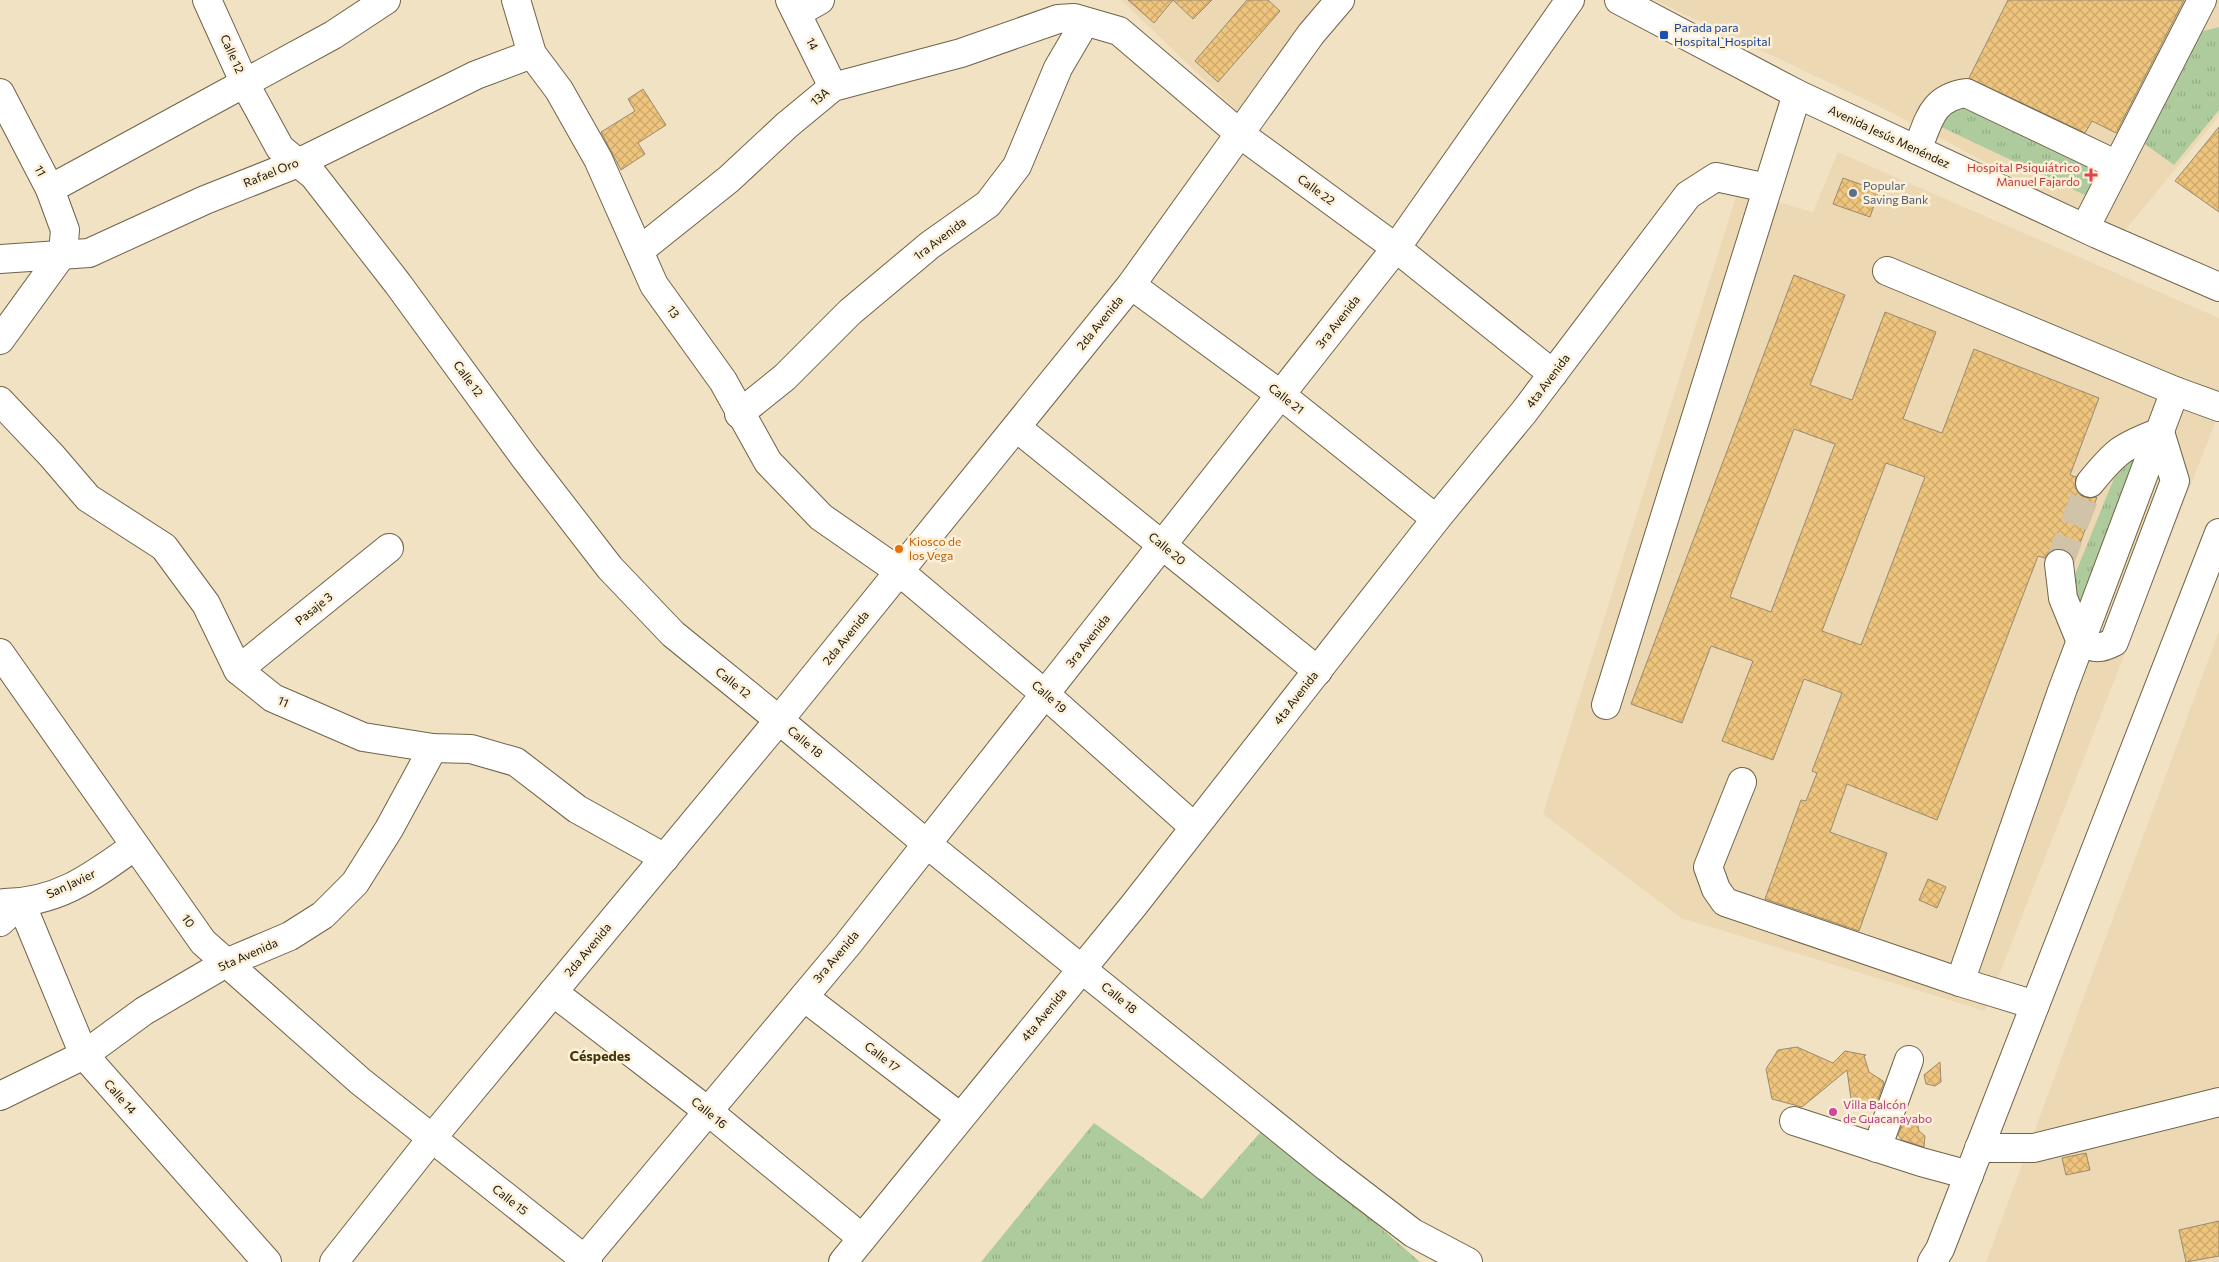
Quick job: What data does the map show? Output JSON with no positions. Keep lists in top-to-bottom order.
{
  "streets": {
    "street": [
      "14",
      "Calle 12",
      "13A",
      "Avenida Jesús Menéndez",
      "11",
      "Rafael Oro",
      "Calle 22",
      "1ra Avenida",
      "13",
      "3ra Avenida",
      "2da Avenida",
      "4ta Avenida",
      "Calle 21",
      "Calle 20",
      "Pasaje 3",
      "Calle 19",
      "Calle 18",
      "San Javier",
      "10",
      "5ta Avenida",
      "Calle 17",
      "Calle 14",
      "Calle 16",
      "Calle 15"
    ]
  },
  "crossings": [
    ["14", "13A"],
    ["Calle 12", "Rafael Oro"],
    ["Calle 12", "2da Avenida"],
    ["Calle 12", "Calle 18"],
    ["13A", "Calle 22"],
    ["13A", "1ra Avenida"],
    ["13A", "13"],
    ["11", "Rafael Oro"],
    ["11", "2da Avenida"],
    ["11", "Pasaje 3"],
    ["11", "5ta Avenida"],
    ["Rafael Oro", "13"],
    ["Calle 22", "1ra Avenida"],
    ["Calle 22", "3ra Avenida"],
    ["Calle 22", "2da Avenida"],
    ["Calle 22", "4ta Avenida"],
    ["1ra Avenida", "13"],
    ["13", "2da Avenida"],
    ["13", "Calle 19"],
    ["3ra Avenida", "Calle 21"],
    ["3ra Avenida", "Calle 20"],
    ["3ra Avenida", "Calle 19"],
    ["3ra Avenida", "Calle 18"],
    ["3ra Avenida", "Calle 17"],
    ["3ra Avenida", "Calle 16"],
    ["3ra Avenida", "Calle 15"],
    ["2da Avenida", "Calle 21"],
    ["2da Avenida", "Calle 20"],
    ["2da Avenida", "Calle 19"],
    ["2da Avenida", "Calle 18"],
    ["2da Avenida", "10"],
    ["2da Avenida", "Calle 16"],
    ["2da Avenida", "Calle 15"],
    ["4ta Avenida", "Calle 21"],
    ["4ta Avenida", "Calle 20"],
    ["4ta Avenida", "Calle 19"],
    ["4ta Avenida", "Calle 18"],
    ["4ta Avenida", "Calle 17"],
    ["4ta Avenida", "Calle 16"],
    ["San Javier", "10"],
    ["San Javier", "Calle 14"],
    ["10", "5ta Avenida"],
    ["10", "Calle 15"],
    ["5ta Avenida", "Calle 14"]
  ],
  "districts": ["Céspedes"],
  "places": {
    "transit": ["Parada para Hospital_Hospital"],
    "health": ["Hospital Psiquiátrico Manuel Fajardo"],
    "other": ["Popular Saving Bank", "Kiosco de los Vega", "Villa Balcón de Guacanayabo"]
  }
}
